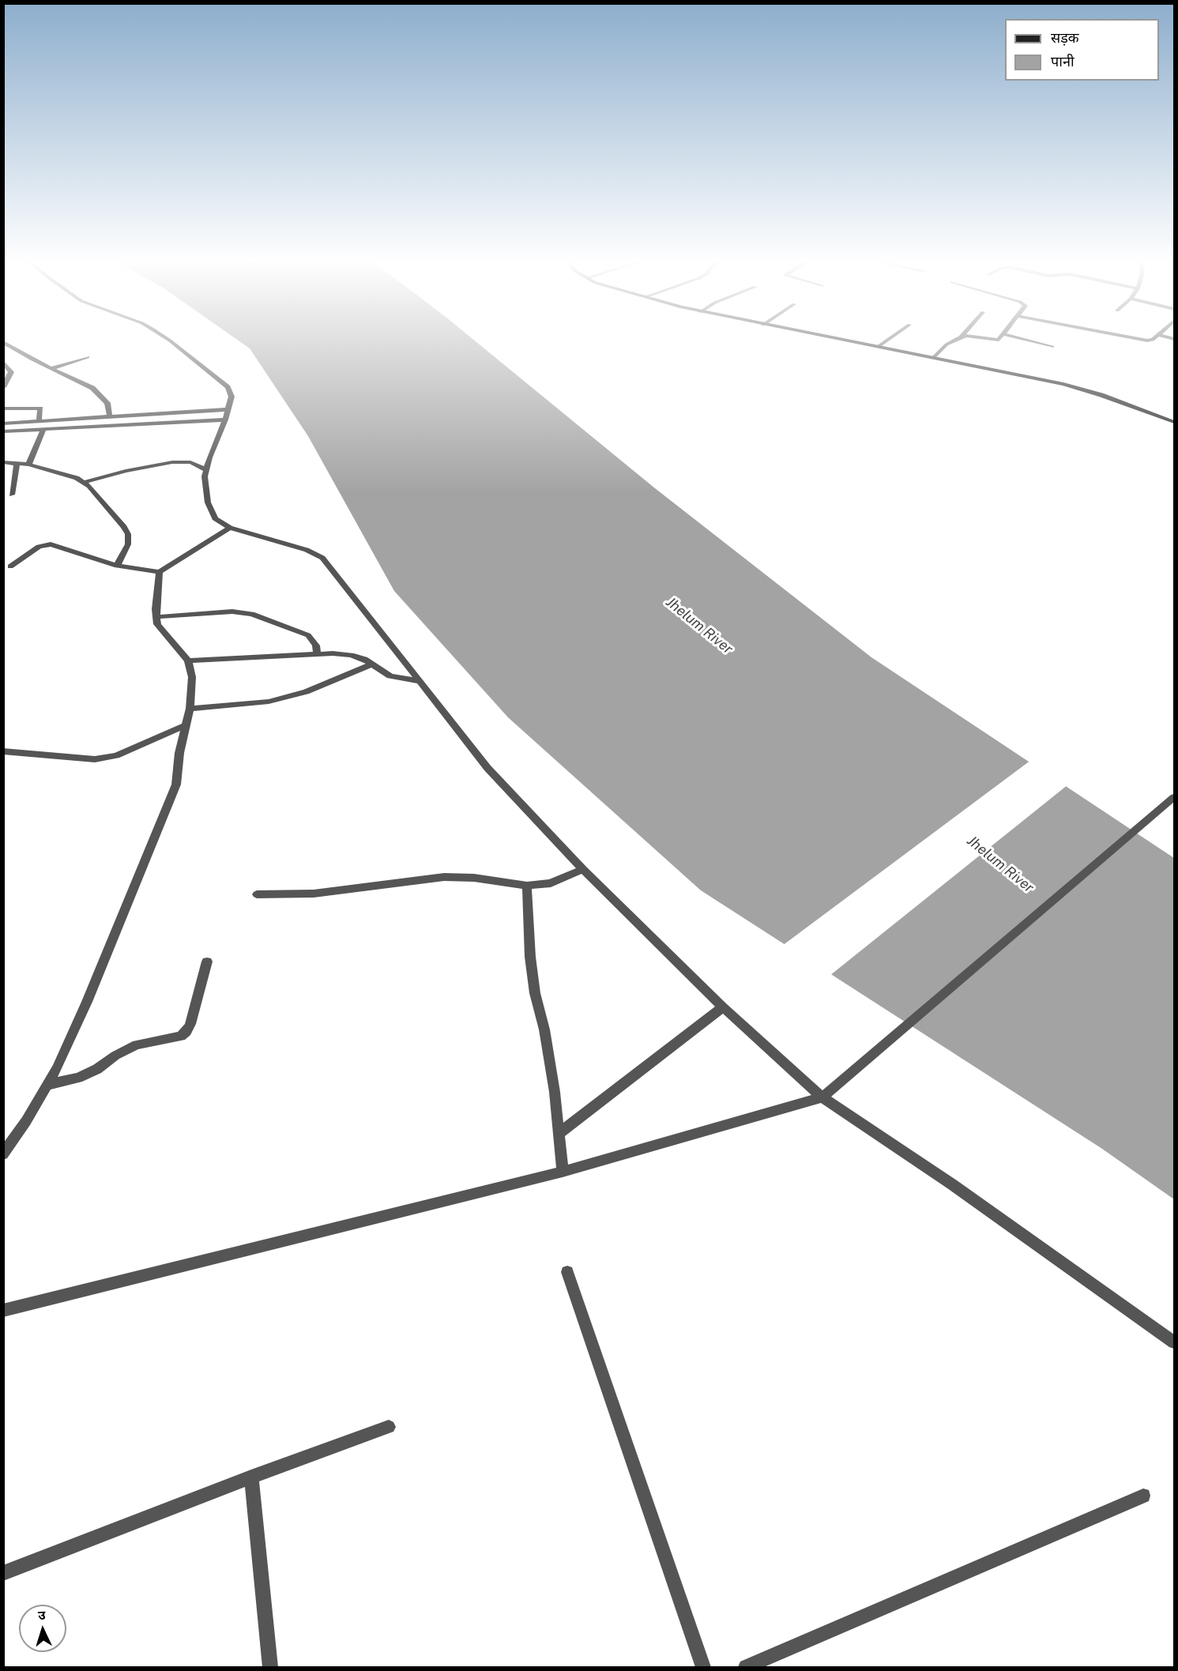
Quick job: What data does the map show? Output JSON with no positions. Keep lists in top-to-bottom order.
{
  "water": ["Jhelum River"],
  "legend": ["सड़क", "पानी"],
  "north": "top"
}
